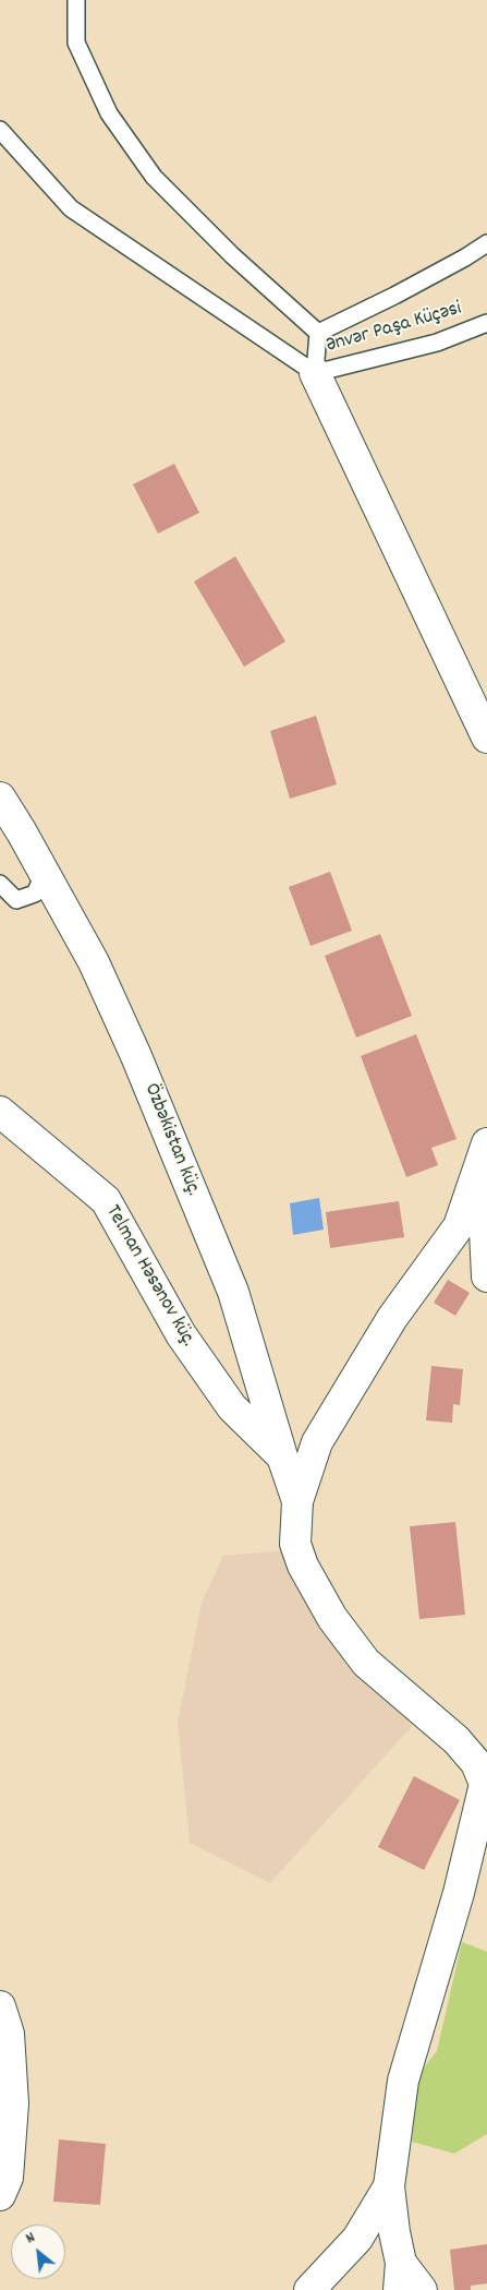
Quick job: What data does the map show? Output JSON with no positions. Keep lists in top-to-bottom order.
{
  "streets": {
    "street": ["Özbəkistan küç.", "Telman Həsənov küç."],
    "lane": ["Ənvər Paşa Küçəsi"]
  },
  "crossings": [
    ["Özbəkistan küç.", "Telman Həsənov küç."]
  ],
  "north": "top left"
}
